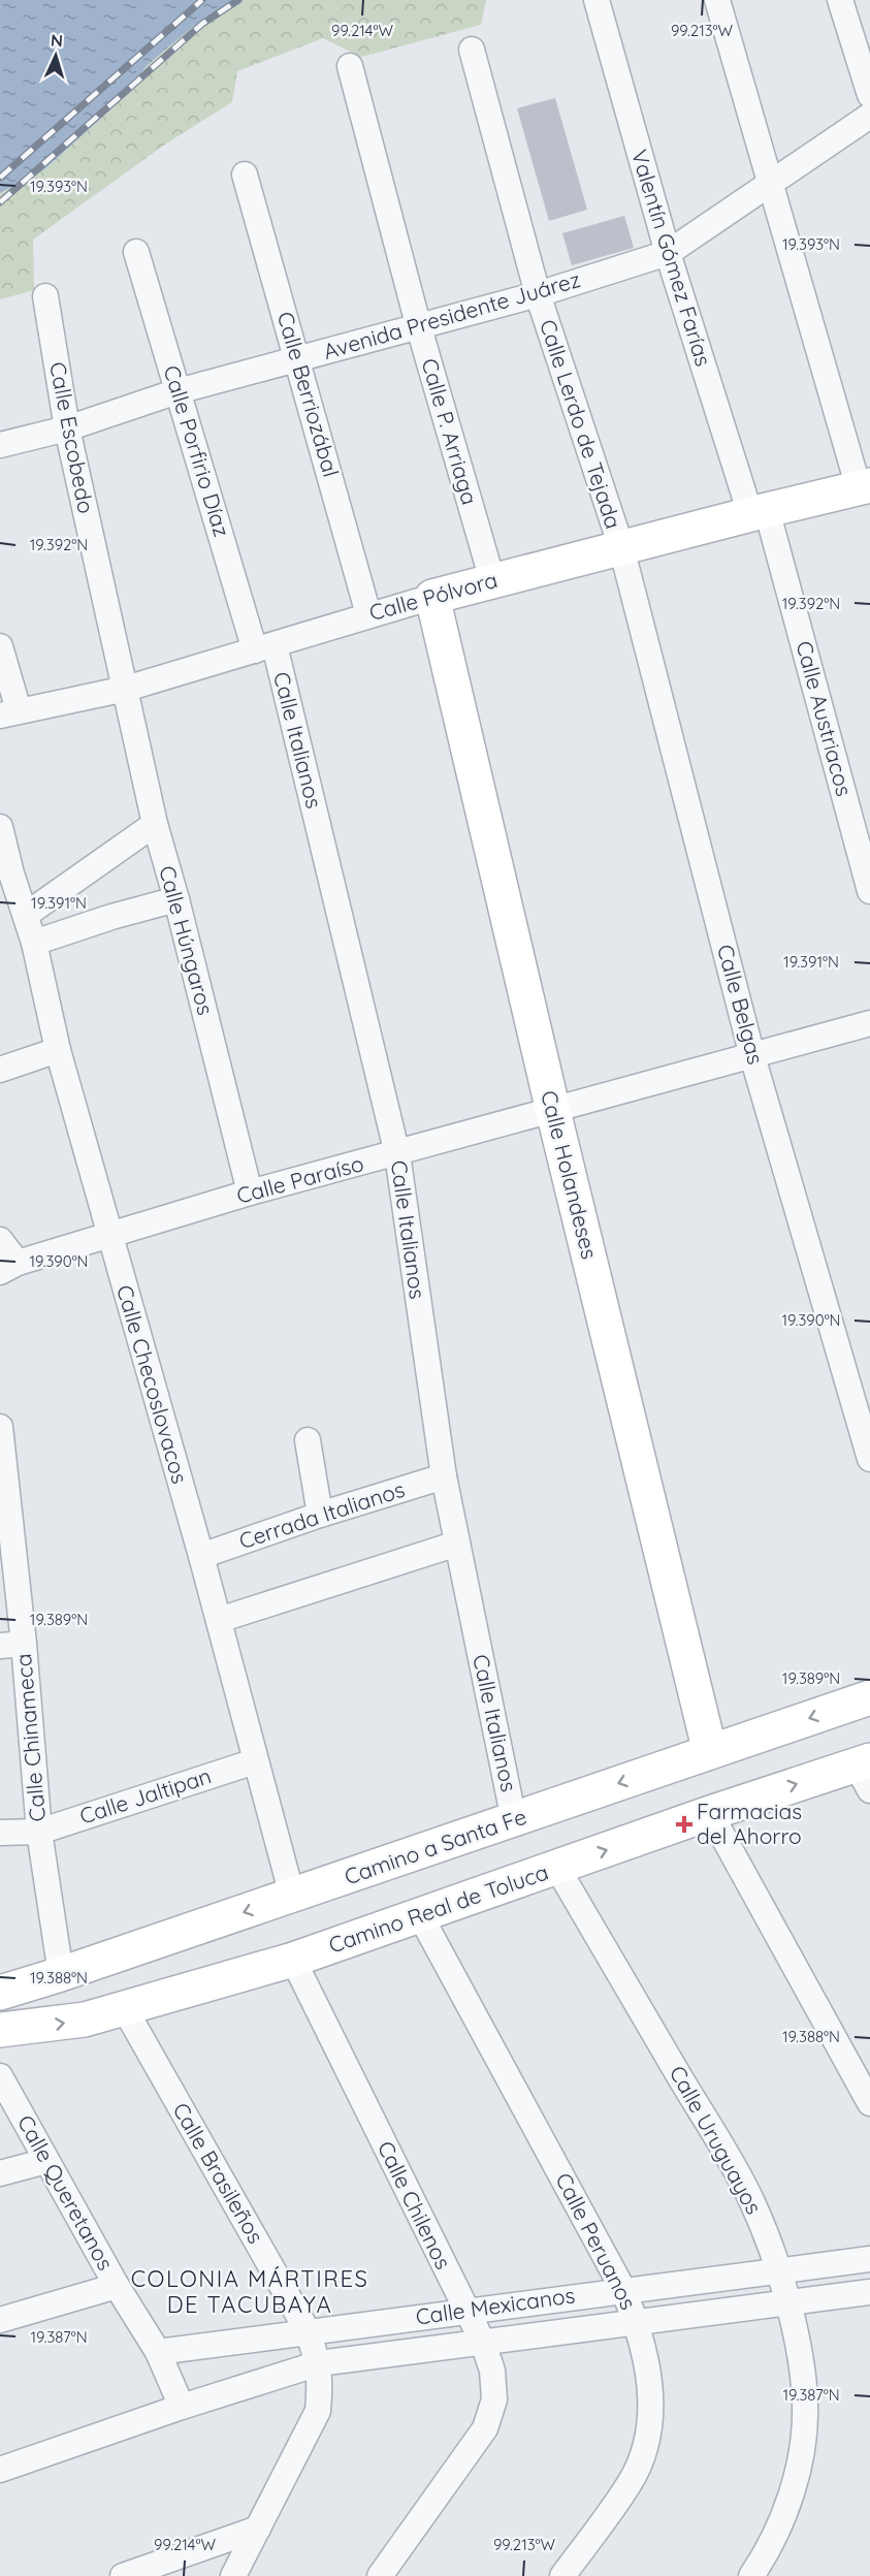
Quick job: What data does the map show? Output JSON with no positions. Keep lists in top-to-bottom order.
{
  "streets": {
    "main road": [
      "Calle Pólvora",
      "Calle Holandeses",
      "Camino a Santa Fe",
      "Camino Real de Toluca"
    ],
    "street": [
      "Valentín Gómez Farías",
      "Avenida Presidente Juárez",
      "Calle Berriozábal",
      "Calle Lerdo de Tejada",
      "Calle P. Arriaga",
      "Calle Escobedo",
      "Calle Porfirio Díaz",
      "Calle Austriacos",
      "Calle Italianos",
      "Calle Húngaros",
      "Calle Belgas",
      "Calle Paraíso",
      "Calle Checoslovacos",
      "Cerrada Italianos",
      "Calle Chinameca",
      "Calle Jaltipan",
      "Calle Uruguayos",
      "Calle Brasileños",
      "Calle Queretanos",
      "Calle Chilenos",
      "Calle Peruanos",
      "Calle Mexicanos"
    ]
  },
  "crossings": [
    ["Valentín Gómez Farías", "Avenida Presidente Juárez"],
    ["Valentín Gómez Farías", "Calle Pólvora"],
    ["Valentín Gómez Farías", "Calle Austriacos"],
    ["Avenida Presidente Juárez", "Calle Berriozábal"],
    ["Avenida Presidente Juárez", "Calle Lerdo de Tejada"],
    ["Avenida Presidente Juárez", "Calle P. Arriaga"],
    ["Avenida Presidente Juárez", "Calle Escobedo"],
    ["Avenida Presidente Juárez", "Calle Porfirio Díaz"],
    ["Calle Berriozábal", "Calle Pólvora"],
    ["Calle Lerdo de Tejada", "Calle Pólvora"],
    ["Calle Lerdo de Tejada", "Calle Belgas"],
    ["Calle P. Arriaga", "Calle Pólvora"],
    ["Calle Escobedo", "Calle Pólvora"],
    ["Calle Escobedo", "Calle Húngaros"],
    ["Calle Porfirio Díaz", "Calle Pólvora"],
    ["Calle Porfirio Díaz", "Calle Italianos"],
    ["Calle Pólvora", "Calle Austriacos"],
    ["Calle Pólvora", "Calle Italianos"],
    ["Calle Pólvora", "Calle Húngaros"],
    ["Calle Pólvora", "Calle Belgas"],
    ["Calle Pólvora", "Calle Holandeses"],
    ["Calle Italianos", "Calle Paraíso"],
    ["Calle Italianos", "Cerrada Italianos"],
    ["Calle Italianos", "Camino a Santa Fe"],
    ["Calle Húngaros", "Calle Paraíso"],
    ["Calle Belgas", "Calle Paraíso"],
    ["Calle Holandeses", "Calle Paraíso"],
    ["Calle Holandeses", "Camino a Santa Fe"],
    ["Calle Paraíso", "Calle Checoslovacos"],
    ["Calle Checoslovacos", "Cerrada Italianos"],
    ["Calle Checoslovacos", "Calle Jaltipan"],
    ["Calle Checoslovacos", "Camino a Santa Fe"],
    ["Calle Chinameca", "Calle Jaltipan"],
    ["Calle Chinameca", "Camino a Santa Fe"],
    ["Camino Real de Toluca", "Calle Uruguayos"],
    ["Camino Real de Toluca", "Calle Brasileños"],
    ["Camino Real de Toluca", "Calle Chilenos"],
    ["Camino Real de Toluca", "Calle Peruanos"],
    ["Calle Uruguayos", "Calle Mexicanos"],
    ["Calle Brasileños", "Calle Mexicanos"],
    ["Calle Queretanos", "Calle Mexicanos"],
    ["Calle Chilenos", "Calle Mexicanos"],
    ["Calle Peruanos", "Calle Mexicanos"]
  ],
  "one_way": ["Camino a Santa Fe", "Camino Real de Toluca"],
  "districts": ["COLONIA MÁRTIRES DE TACUBAYA"],
  "places": {
    "health": ["Farmacias del Ahorro"]
  },
  "north": "top",
  "coordinates": [
    "99.214°W",
    "99.213°W",
    "19.393°N",
    "19.392°N",
    "19.391°N",
    "19.390°N",
    "19.389°N",
    "19.388°N",
    "19.387°N"
  ]
}
